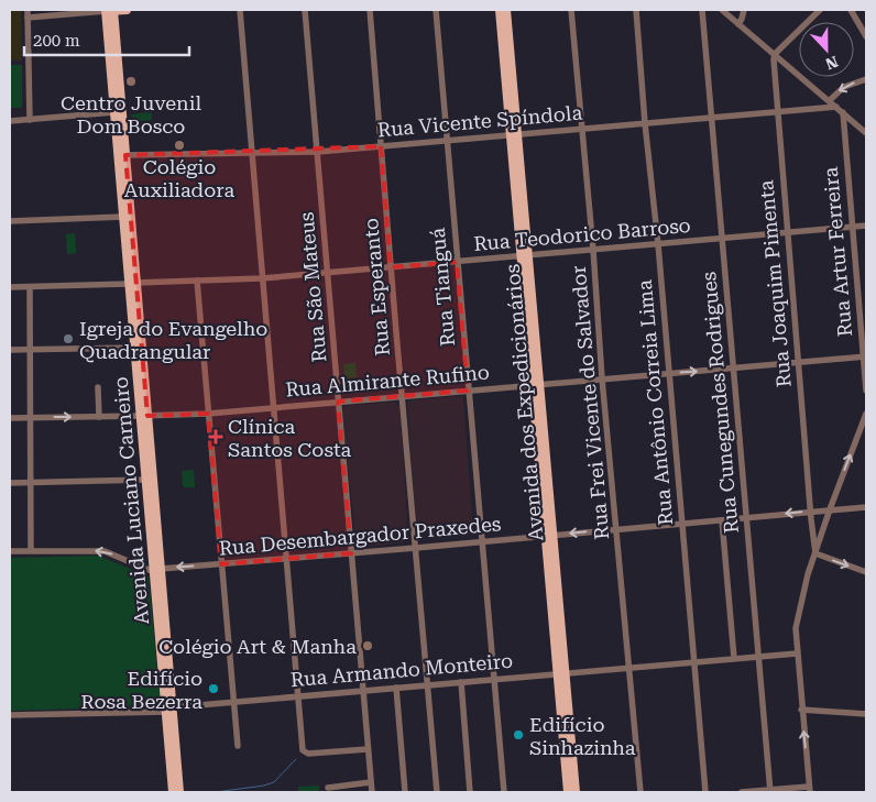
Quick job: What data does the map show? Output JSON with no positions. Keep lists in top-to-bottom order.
{
  "streets": {
    "main road": ["Avenida dos Expedicionários", "Avenida Luciano Carneiro"],
    "street": [
      "Rua Vicente Spíndola",
      "Rua Teodorico Barroso",
      "Rua Artur Ferreira",
      "Rua Joaquim Pimenta",
      "Rua São Mateus",
      "Rua Esperanto",
      "Rua Tianguá",
      "Rua Almirante Rufino",
      "Rua Frei Vicente do Salvador",
      "Rua Antônio Correia Lima",
      "Rua Cunegundes Rodrigues",
      "Rua Desembargador Praxedes",
      "Rua Armando Monteiro"
    ]
  },
  "crossings": [
    ["Rua Vicente Spíndola", "Rua Joaquim Pimenta"],
    ["Rua Vicente Spíndola", "Rua São Mateus"],
    ["Rua Vicente Spíndola", "Rua Esperanto"],
    ["Rua Vicente Spíndola", "Rua Tianguá"],
    ["Rua Vicente Spíndola", "Avenida dos Expedicionários"],
    ["Rua Vicente Spíndola", "Rua Frei Vicente do Salvador"],
    ["Rua Vicente Spíndola", "Rua Antônio Correia Lima"],
    ["Rua Vicente Spíndola", "Rua Cunegundes Rodrigues"],
    ["Rua Vicente Spíndola", "Avenida Luciano Carneiro"],
    ["Rua Teodorico Barroso", "Rua Artur Ferreira"],
    ["Rua Teodorico Barroso", "Rua Joaquim Pimenta"],
    ["Rua Teodorico Barroso", "Rua São Mateus"],
    ["Rua Teodorico Barroso", "Rua Esperanto"],
    ["Rua Teodorico Barroso", "Rua Tianguá"],
    ["Rua Teodorico Barroso", "Avenida dos Expedicionários"],
    ["Rua Teodorico Barroso", "Rua Frei Vicente do Salvador"],
    ["Rua Teodorico Barroso", "Rua Antônio Correia Lima"],
    ["Rua Teodorico Barroso", "Rua Cunegundes Rodrigues"],
    ["Rua Teodorico Barroso", "Avenida Luciano Carneiro"],
    ["Rua Artur Ferreira", "Rua Almirante Rufino"],
    ["Rua Joaquim Pimenta", "Rua Almirante Rufino"],
    ["Rua Joaquim Pimenta", "Rua Desembargador Praxedes"],
    ["Rua São Mateus", "Rua Almirante Rufino"],
    ["Rua São Mateus", "Rua Desembargador Praxedes"],
    ["Rua São Mateus", "Rua Armando Monteiro"],
    ["Rua Esperanto", "Rua Almirante Rufino"],
    ["Rua Esperanto", "Rua Desembargador Praxedes"],
    ["Rua Esperanto", "Rua Armando Monteiro"],
    ["Rua Tianguá", "Rua Almirante Rufino"],
    ["Rua Tianguá", "Rua Desembargador Praxedes"],
    ["Rua Tianguá", "Rua Armando Monteiro"],
    ["Rua Almirante Rufino", "Avenida dos Expedicionários"],
    ["Rua Almirante Rufino", "Rua Frei Vicente do Salvador"],
    ["Rua Almirante Rufino", "Rua Antônio Correia Lima"],
    ["Rua Almirante Rufino", "Rua Cunegundes Rodrigues"],
    ["Rua Almirante Rufino", "Avenida Luciano Carneiro"],
    ["Avenida dos Expedicionários", "Rua Desembargador Praxedes"],
    ["Avenida dos Expedicionários", "Rua Armando Monteiro"],
    ["Rua Frei Vicente do Salvador", "Rua Desembargador Praxedes"],
    ["Rua Frei Vicente do Salvador", "Rua Armando Monteiro"],
    ["Rua Antônio Correia Lima", "Rua Desembargador Praxedes"],
    ["Rua Antônio Correia Lima", "Rua Armando Monteiro"],
    ["Rua Cunegundes Rodrigues", "Rua Desembargador Praxedes"],
    ["Rua Cunegundes Rodrigues", "Rua Armando Monteiro"],
    ["Avenida Luciano Carneiro", "Rua Desembargador Praxedes"],
    ["Avenida Luciano Carneiro", "Rua Armando Monteiro"]
  ],
  "places": {
    "other": [
      "Centro Juvenil Dom Bosco",
      "Colégio Auxiliadora",
      "Igreja do Evangelho Quadrangular",
      "Colégio Art & Manha",
      "Edifício Rosa Bezerra",
      "Edifício Sinhazinha"
    ],
    "health": ["Clínica Santos Costa"]
  },
  "scale_bar": "200 m",
  "north": "bottom"
}
